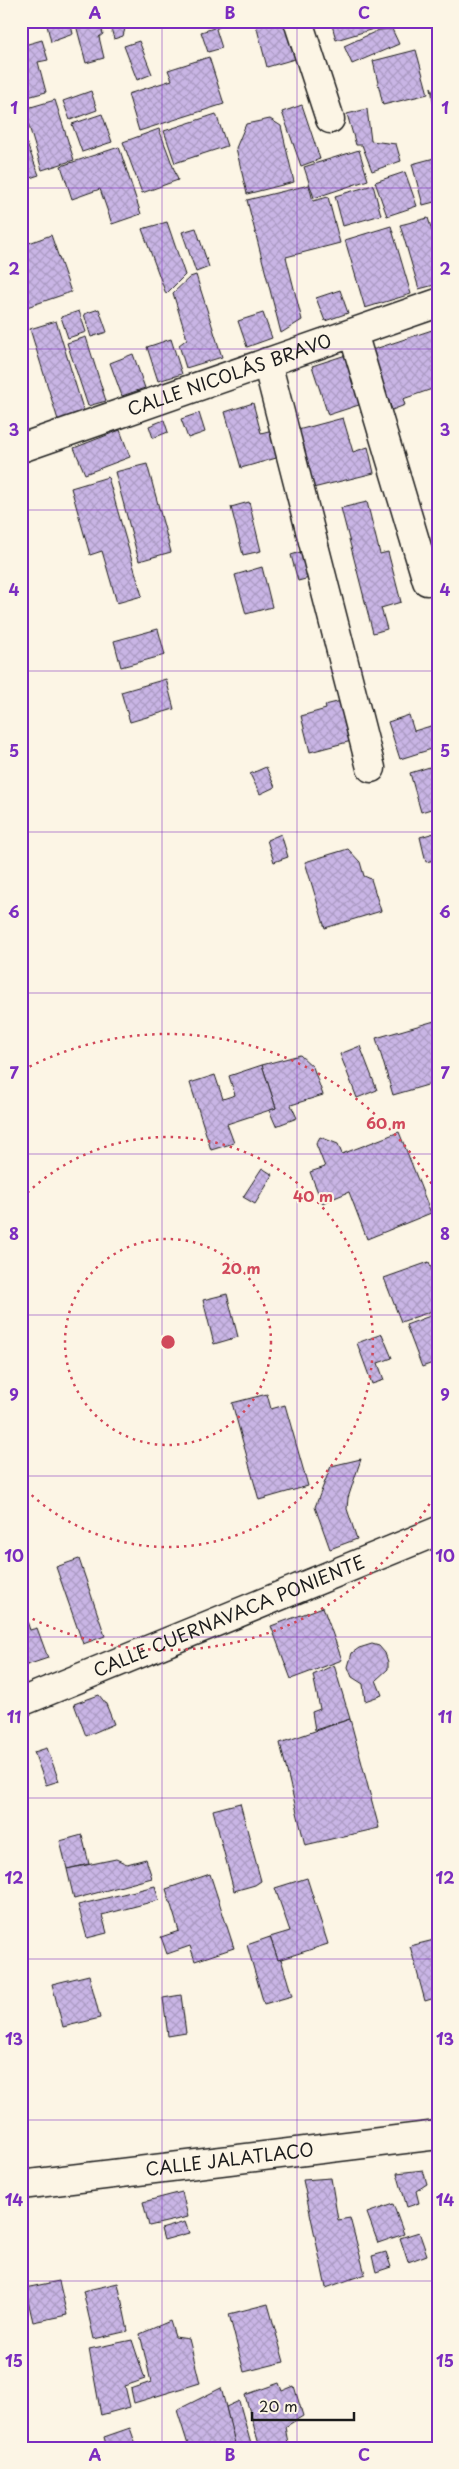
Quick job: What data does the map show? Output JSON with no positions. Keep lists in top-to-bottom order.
{
  "streets": {
    "street": ["CALLE NICOLÁS BRAVO", "CALLE CUERNAVACA PONIENTE", "CALLE JALATLACO"]
  },
  "scale_bar": "20 m",
  "grid": {
    "columns": ["A", "B", "C"],
    "rows": [
      "1",
      "2",
      "3",
      "4",
      "5",
      "6",
      "7",
      "8",
      "9",
      "10",
      "11",
      "12",
      "13",
      "14",
      "15"
    ]
  },
  "rings": ["60 m", "40 m", "20 m"]
}
